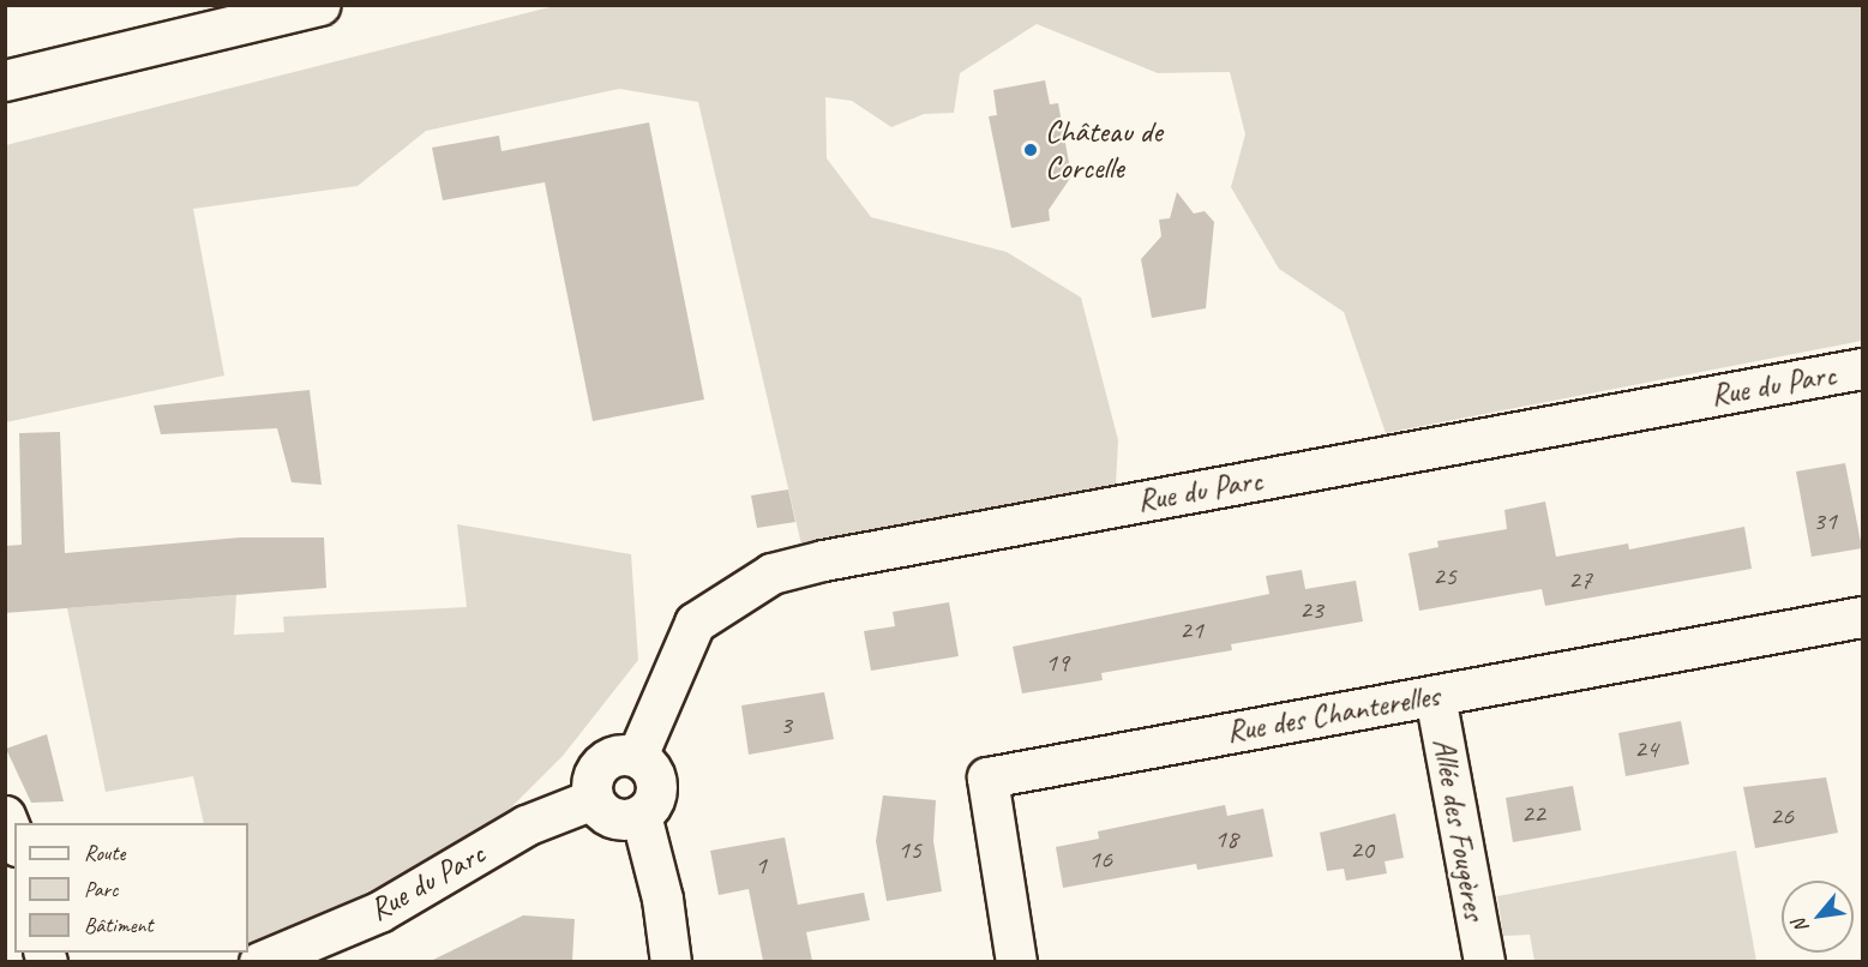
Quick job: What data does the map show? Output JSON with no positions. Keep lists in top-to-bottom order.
{
  "streets": {
    "main road": ["Rue du Parc", "Rue des Chanterelles", "Allée des Fougères"]
  },
  "crossings": [
    ["Rue des Chanterelles", "Allée des Fougères"]
  ],
  "places": ["Château de Corcelle"],
  "house_numbers": [
    "31",
    "25",
    "27",
    "23",
    "21",
    "19",
    "3",
    "24",
    "22",
    "26",
    "18",
    "15",
    "20",
    "16",
    "1"
  ],
  "legend": ["Route", "Parc", "Bâtiment"],
  "north": "bottom left"
}
